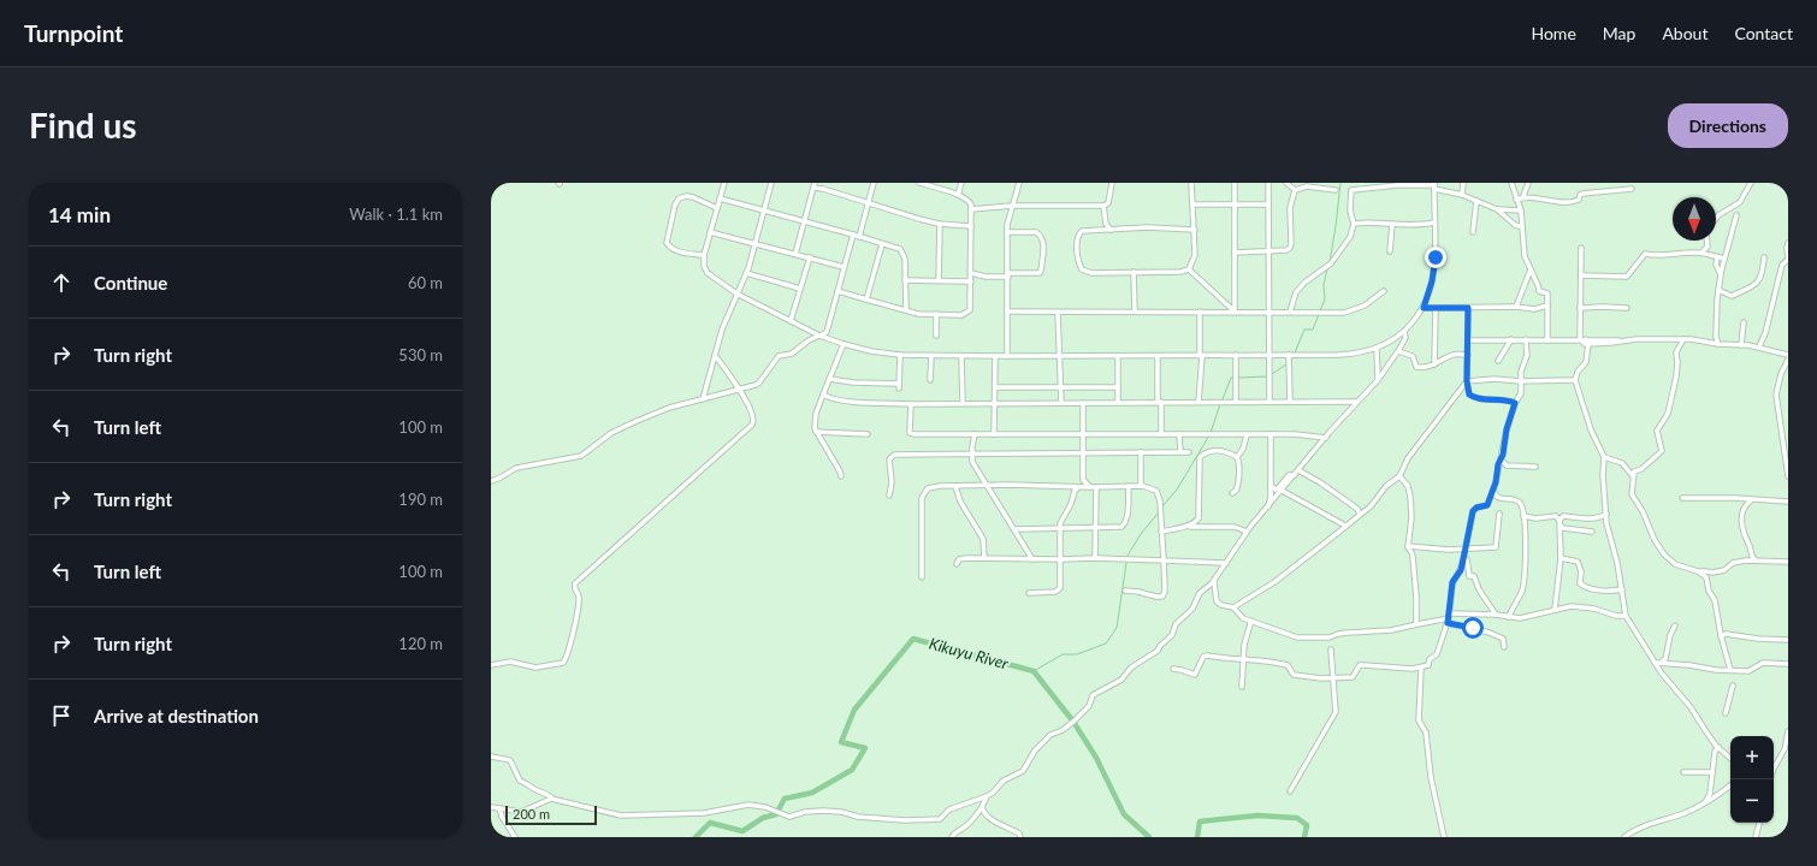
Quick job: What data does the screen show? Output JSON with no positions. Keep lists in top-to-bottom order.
{
  "water": ["Kikuyu River"],
  "scale_bar": "200 m",
  "north": "bottom",
  "page": {
    "header": "Turnpoint",
    "nav": [
      "Home",
      "Map",
      "About",
      "Contact"
    ],
    "buttons": "Directions",
    "title": "Find us",
    "heading": ["14 min", "Walk · 1.1 km"],
    "list": [
      ["Continue", "60 m"],
      ["Turn right", "530 m"],
      ["Turn left", "100 m"],
      ["Turn right", "190 m"],
      ["Turn left", "100 m"],
      ["Turn right", "120 m"],
      "Arrive at destination"
    ],
    "map_buttons": ["+", "−"],
    "scale": "200 m"
  }
}
